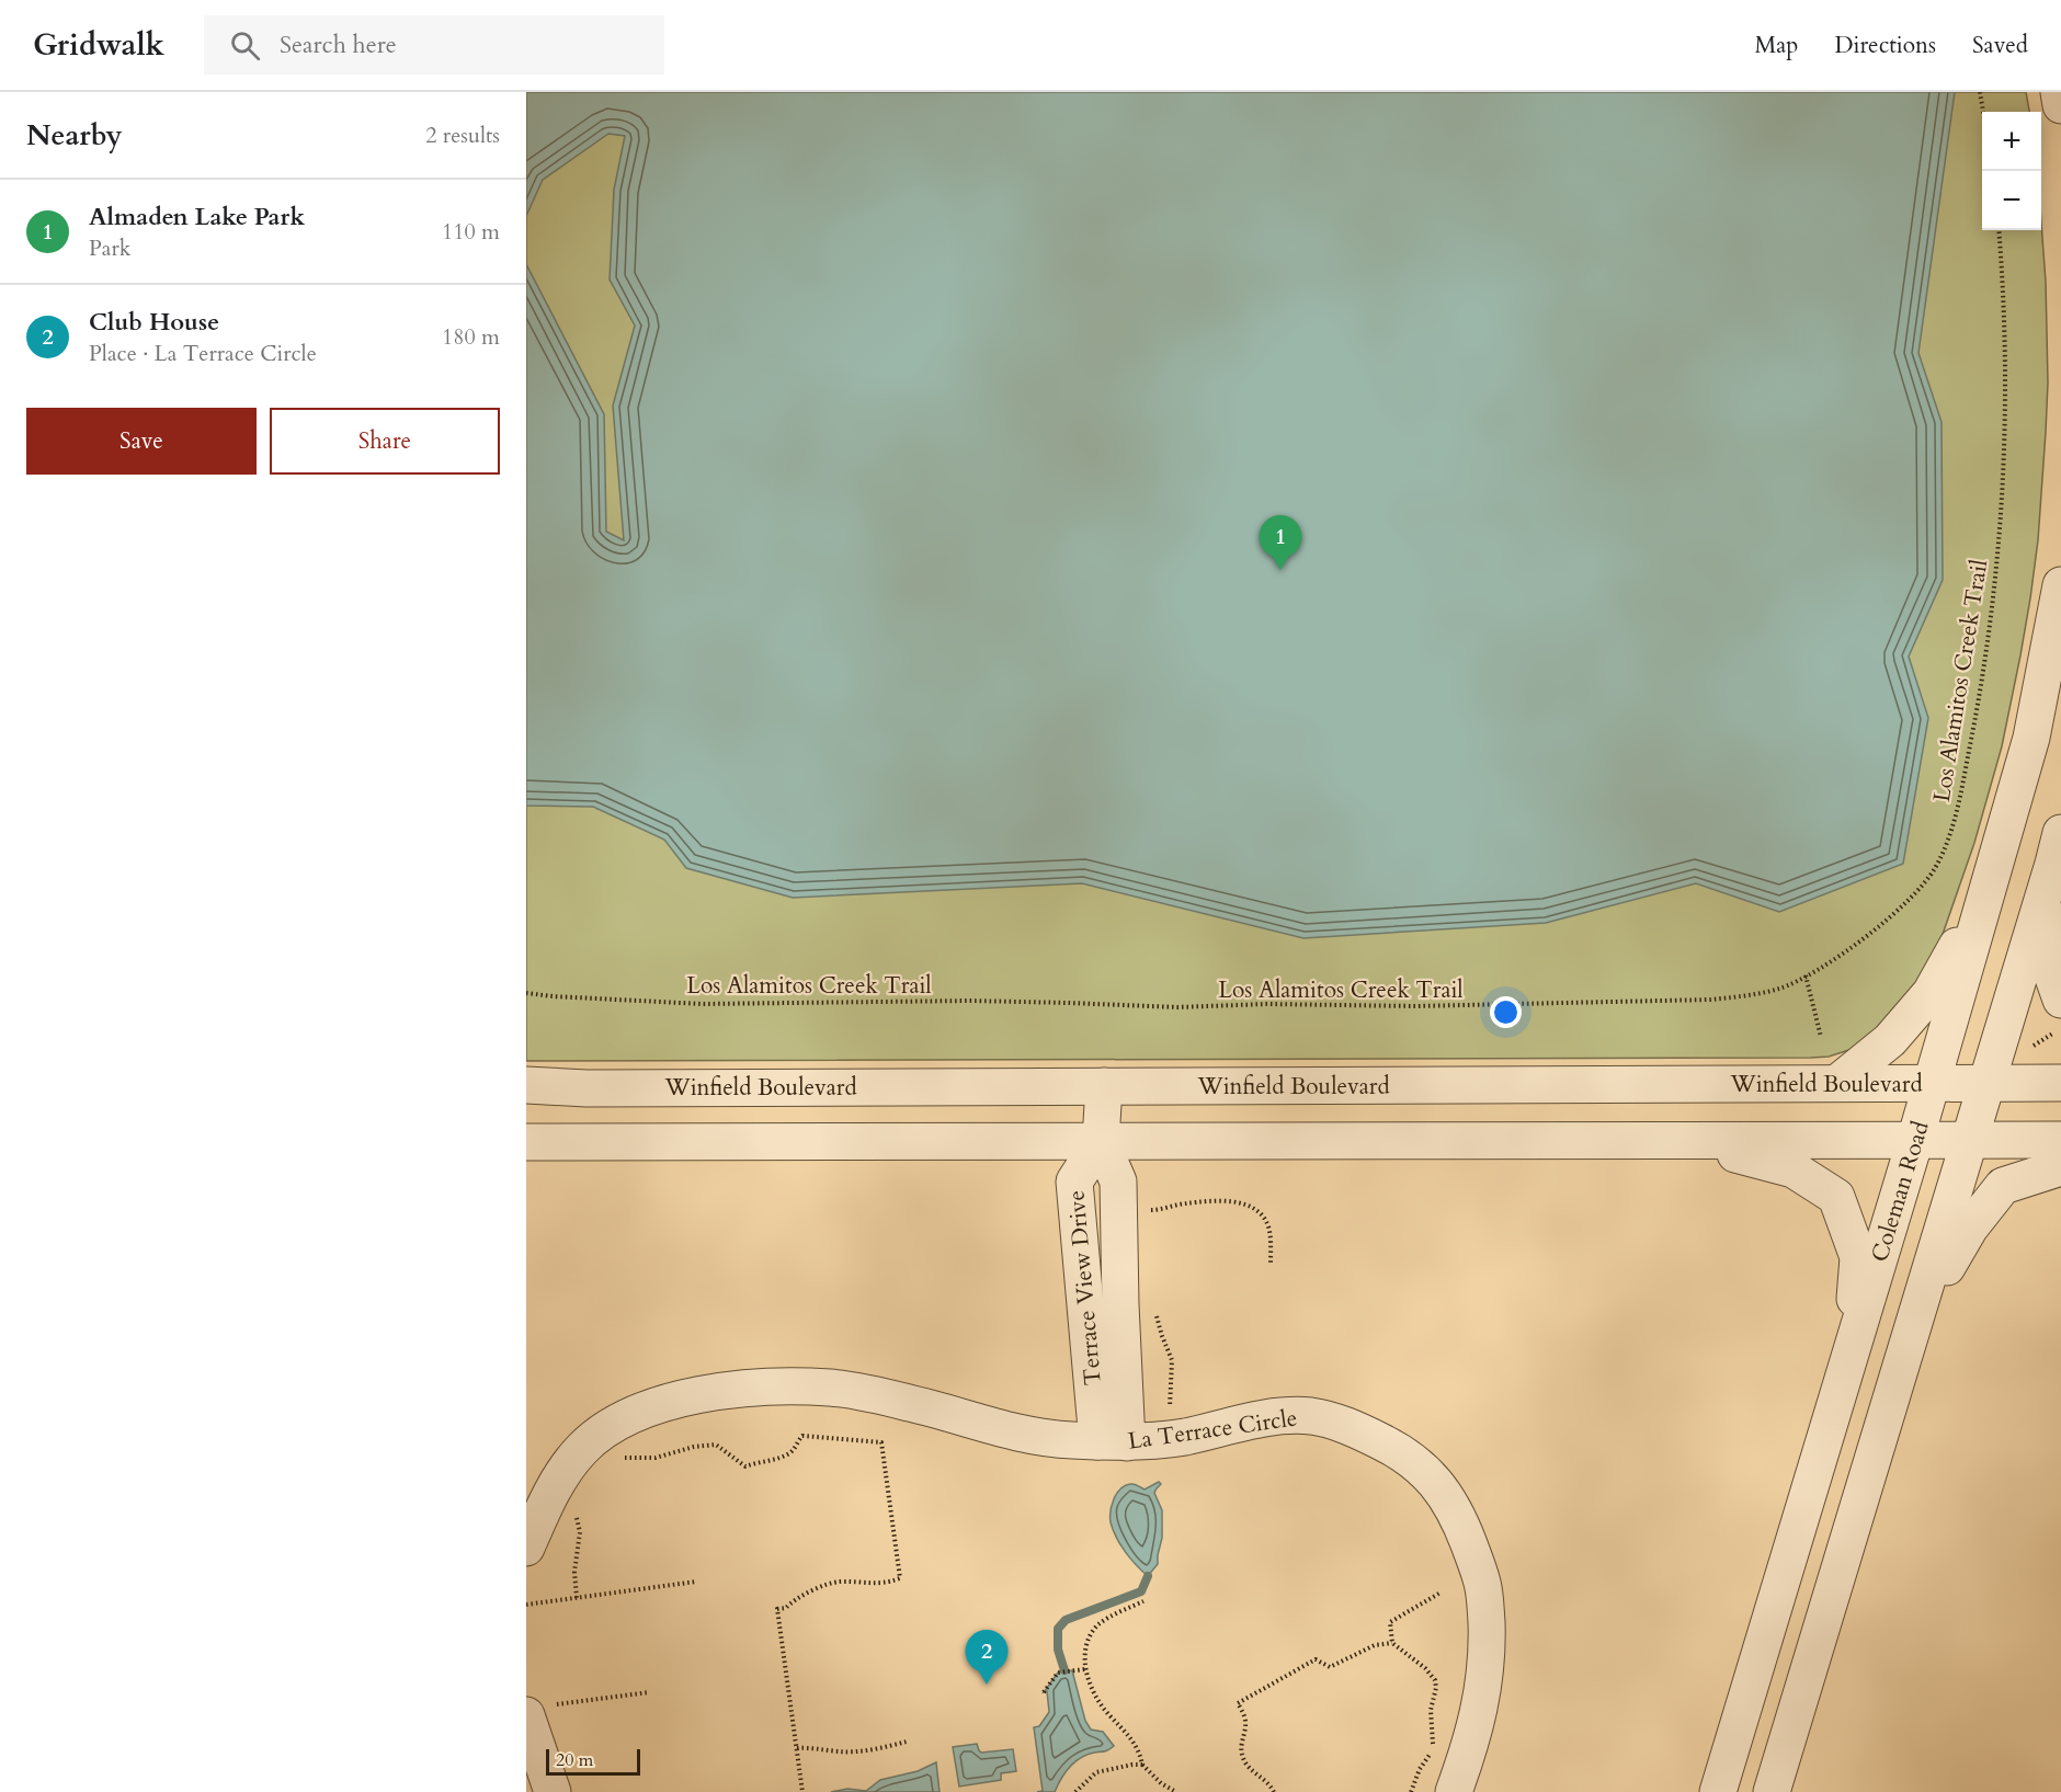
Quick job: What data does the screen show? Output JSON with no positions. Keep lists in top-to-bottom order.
{
  "streets": {
    "street": [
      "Winfield Boulevard",
      "Coleman Road",
      "Terrace View Drive",
      "La Terrace Circle"
    ],
    "path": ["Los Alamitos Creek Trail"]
  },
  "crossings": [
    ["Winfield Boulevard", "Coleman Road"],
    ["Winfield Boulevard", "Terrace View Drive"],
    ["Terrace View Drive", "La Terrace Circle"]
  ],
  "scale_bar": "20 m",
  "page": {
    "header": "Gridwalk",
    "search": "Search here",
    "nav": ["Map", "Directions", "Saved"],
    "heading": ["Nearby", "2 results"],
    "map_buttons": ["+", "−"],
    "list": [
      {
        "mark": "1",
        "name": "Almaden Lake Park",
        "note": "Park",
        "value": "110 m"
      },
      {
        "mark": "2",
        "name": "Club House",
        "note": "Place · La Terrace Circle",
        "value": "180 m"
      }
    ],
    "buttons": ["Save", "Share"],
    "pins": ["1", "2"],
    "scale": "20 m"
  }
}
